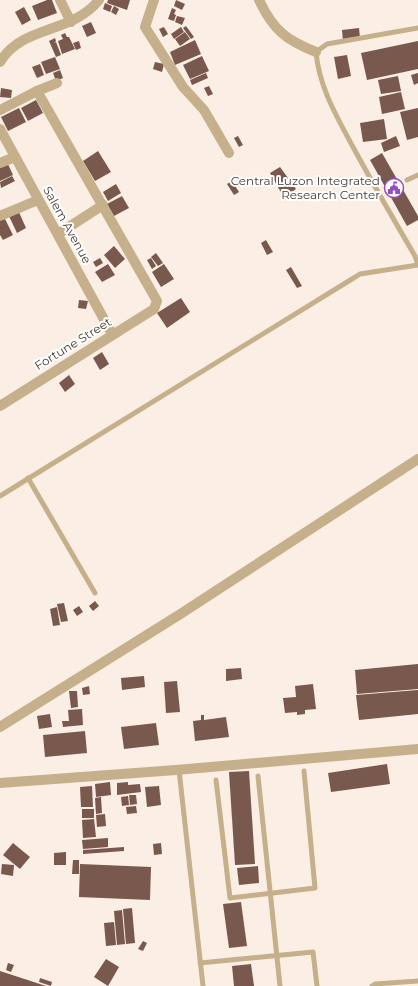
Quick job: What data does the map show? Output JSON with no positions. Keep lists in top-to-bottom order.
{
  "streets": {
    "street": ["Salem Avenue", "Fortune Street"]
  },
  "crossings": [
    ["Salem Avenue", "Fortune Street"]
  ],
  "places": {
    "public building": ["Central Luzon Integrated Research Center"]
  }
}
